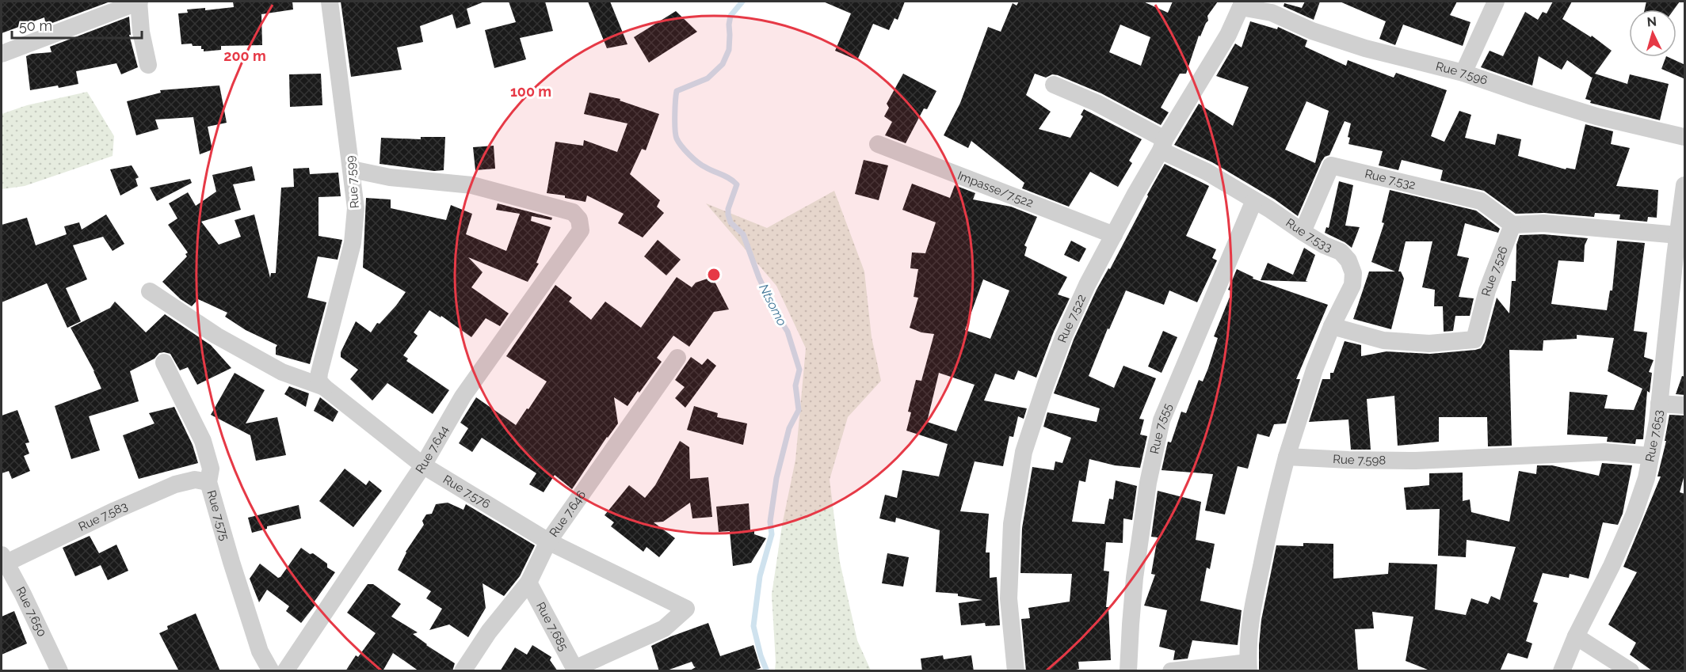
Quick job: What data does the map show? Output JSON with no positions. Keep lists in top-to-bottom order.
{
  "streets": {
    "street": [
      "Rue 7.596",
      "Rue 7.532",
      "Rue 7.599",
      "Impasse/7.522",
      "Rue 7.533",
      "Rue 7.526",
      "Rue 7.522",
      "Rue 7.555",
      "Rue 7.653",
      "Rue 7.644",
      "Rue 7.598",
      "Rue 7.576",
      "Rue 7.646",
      "Rue 7.575",
      "Rue 7.583",
      "Rue 7.650",
      "Rue 7.685"
    ]
  },
  "crossings": [
    ["Rue 7.596", "Rue 7.522"],
    ["Rue 7.532", "Rue 7.533"],
    ["Rue 7.532", "Rue 7.526"],
    ["Rue 7.599", "Rue 7.644"],
    ["Rue 7.599", "Rue 7.576"],
    ["Impasse/7.522", "Rue 7.522"],
    ["Rue 7.533", "Rue 7.526"],
    ["Rue 7.533", "Rue 7.522"],
    ["Rue 7.533", "Rue 7.555"],
    ["Rue 7.533", "Rue 7.598"],
    ["Rue 7.653", "Rue 7.598"],
    ["Rue 7.644", "Rue 7.576"],
    ["Rue 7.576", "Rue 7.646"],
    ["Rue 7.576", "Rue 7.685"],
    ["Rue 7.646", "Rue 7.685"],
    ["Rue 7.575", "Rue 7.583"],
    ["Rue 7.583", "Rue 7.650"]
  ],
  "water": ["Ntsomo"],
  "scale_bar": "50 m",
  "north": "top",
  "rings": ["200 m", "100 m"]
}
